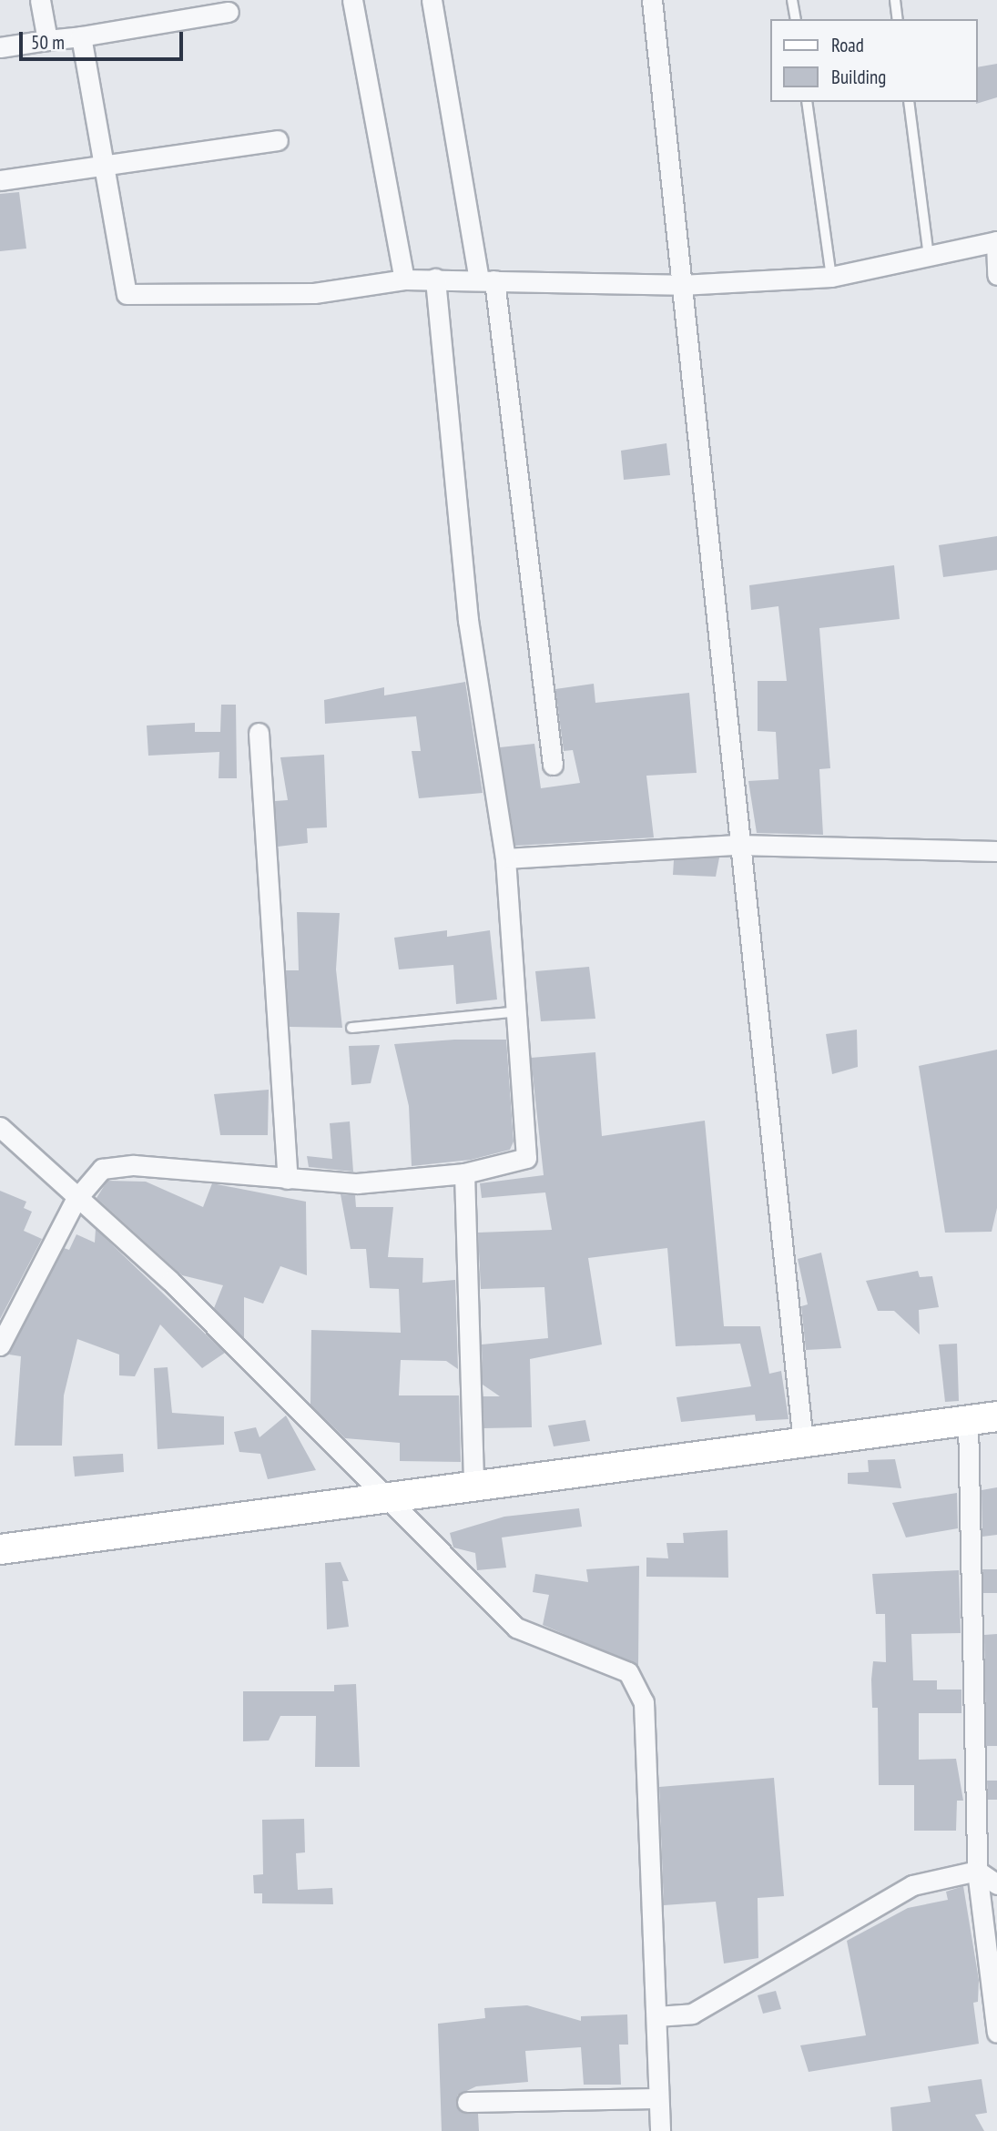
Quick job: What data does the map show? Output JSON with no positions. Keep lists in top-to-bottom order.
{
  "legend": ["Road", "Building"],
  "scale_bar": "50 m"
}
